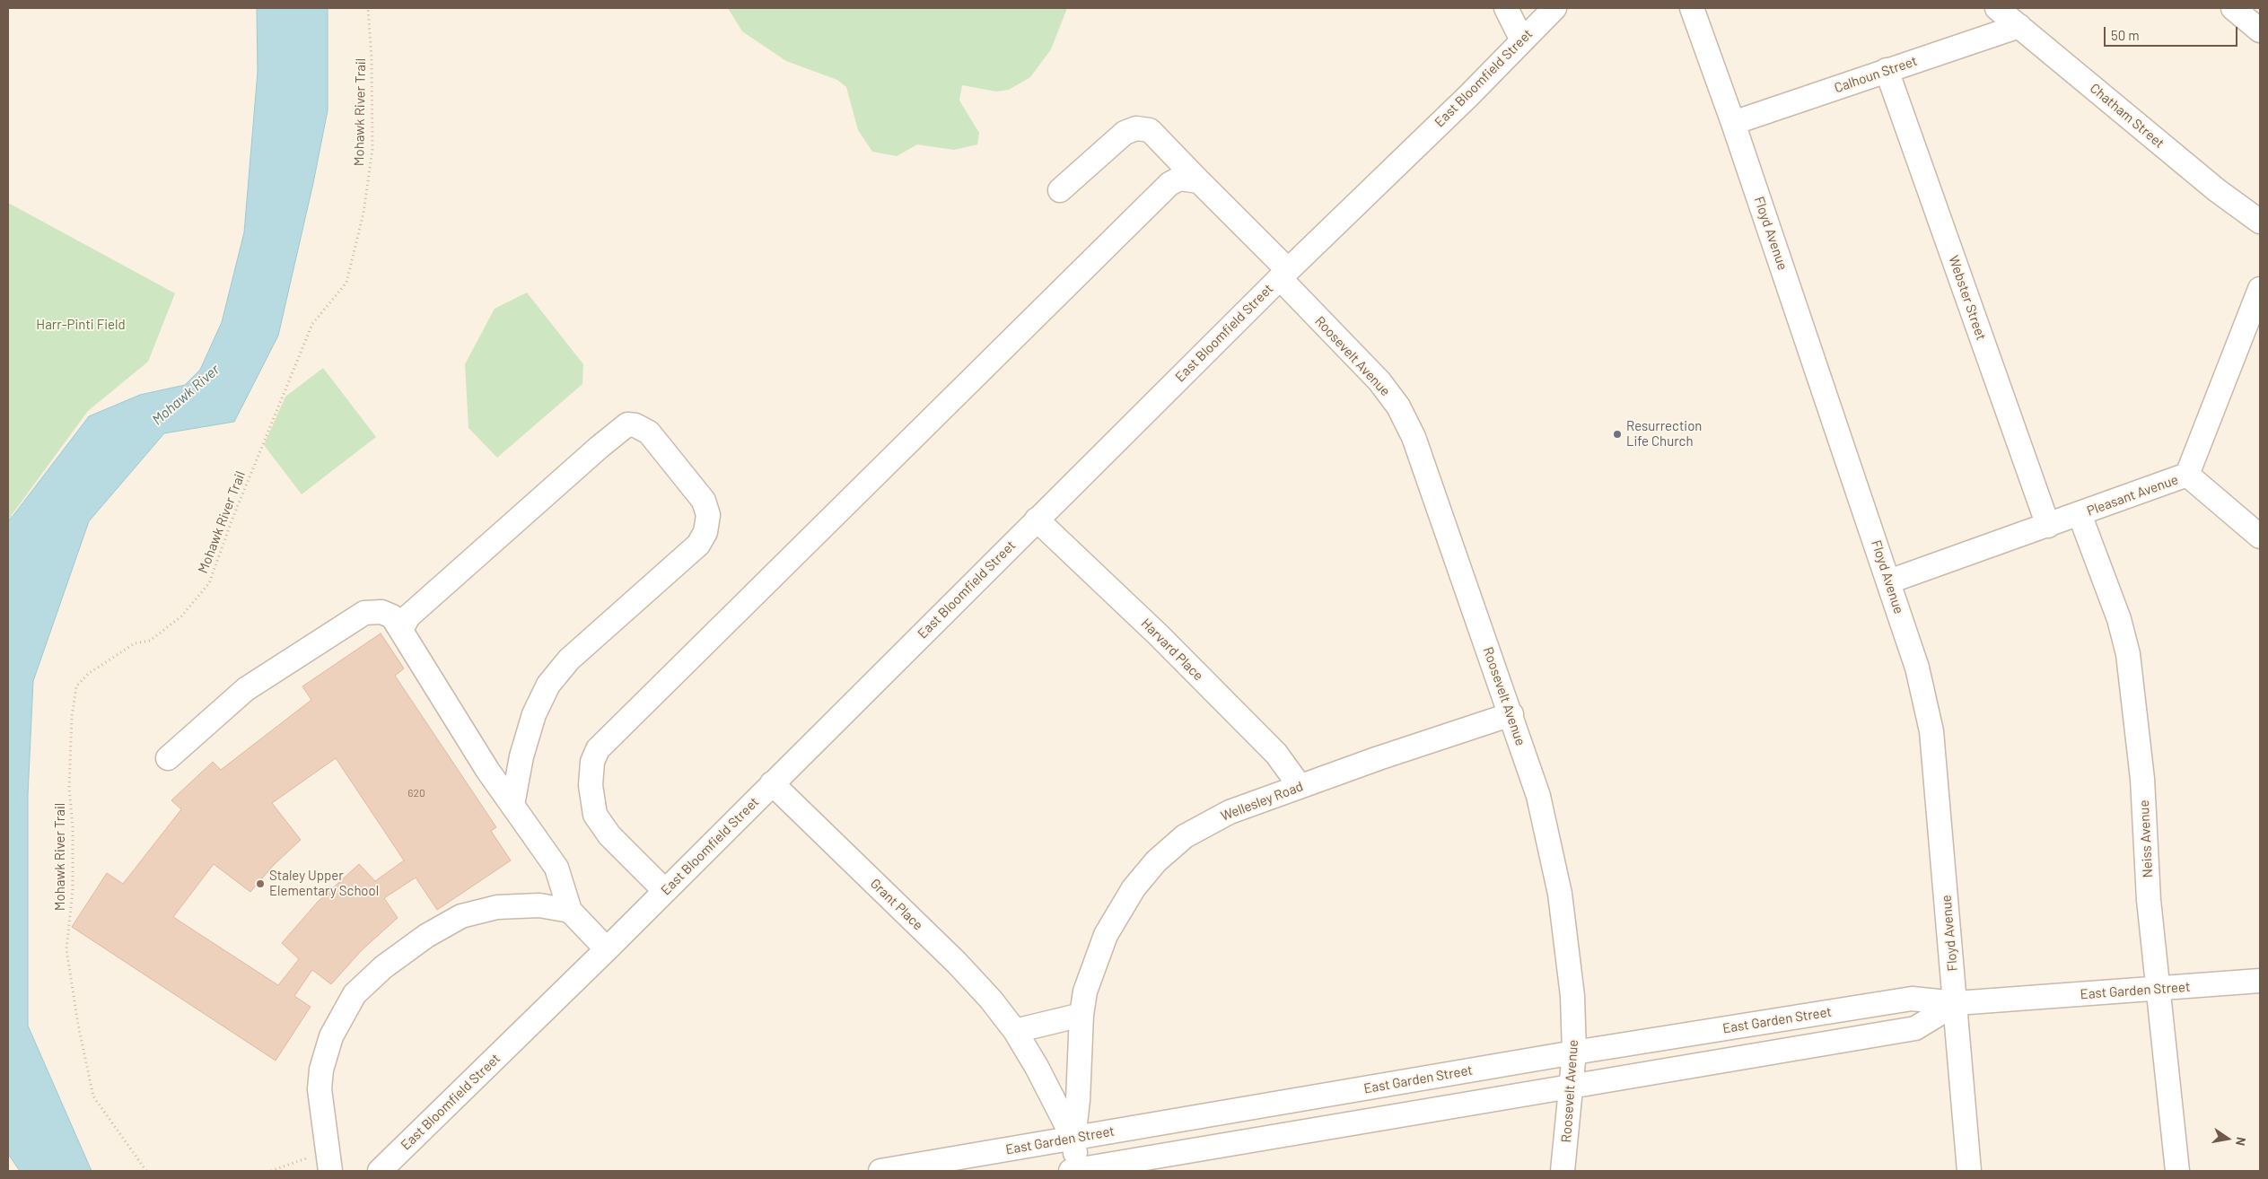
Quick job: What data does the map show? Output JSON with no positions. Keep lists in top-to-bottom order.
{
  "streets": {
    "street": [
      "Calhoun Street",
      "East Bloomfield Street",
      "Chatham Street",
      "Floyd Avenue",
      "Webster Street",
      "Roosevelt Avenue",
      "Pleasant Avenue",
      "Harvard Place",
      "Wellesley Road",
      "Neiss Avenue",
      "Grant Place",
      "East Garden Street"
    ],
    "path": ["Mohawk River Trail"]
  },
  "crossings": [
    ["Calhoun Street", "Chatham Street"],
    ["Calhoun Street", "Floyd Avenue"],
    ["Calhoun Street", "Webster Street"],
    ["East Bloomfield Street", "Roosevelt Avenue"],
    ["East Bloomfield Street", "Harvard Place"],
    ["East Bloomfield Street", "Grant Place"],
    ["Floyd Avenue", "Pleasant Avenue"],
    ["Floyd Avenue", "East Garden Street"],
    ["Webster Street", "Pleasant Avenue"],
    ["Roosevelt Avenue", "Wellesley Road"],
    ["Roosevelt Avenue", "East Garden Street"],
    ["Pleasant Avenue", "Neiss Avenue"],
    ["Harvard Place", "Wellesley Road"],
    ["Wellesley Road", "Grant Place"],
    ["Wellesley Road", "East Garden Street"],
    ["Neiss Avenue", "East Garden Street"],
    ["Grant Place", "East Garden Street"]
  ],
  "water": ["Mohawk River"],
  "parks": ["Harr-Pinti Field"],
  "places": ["Resurrection Life Church", "Staley Upper Elementary School"],
  "house_numbers": ["620"],
  "scale_bar": "50 m",
  "north": "right"
}
